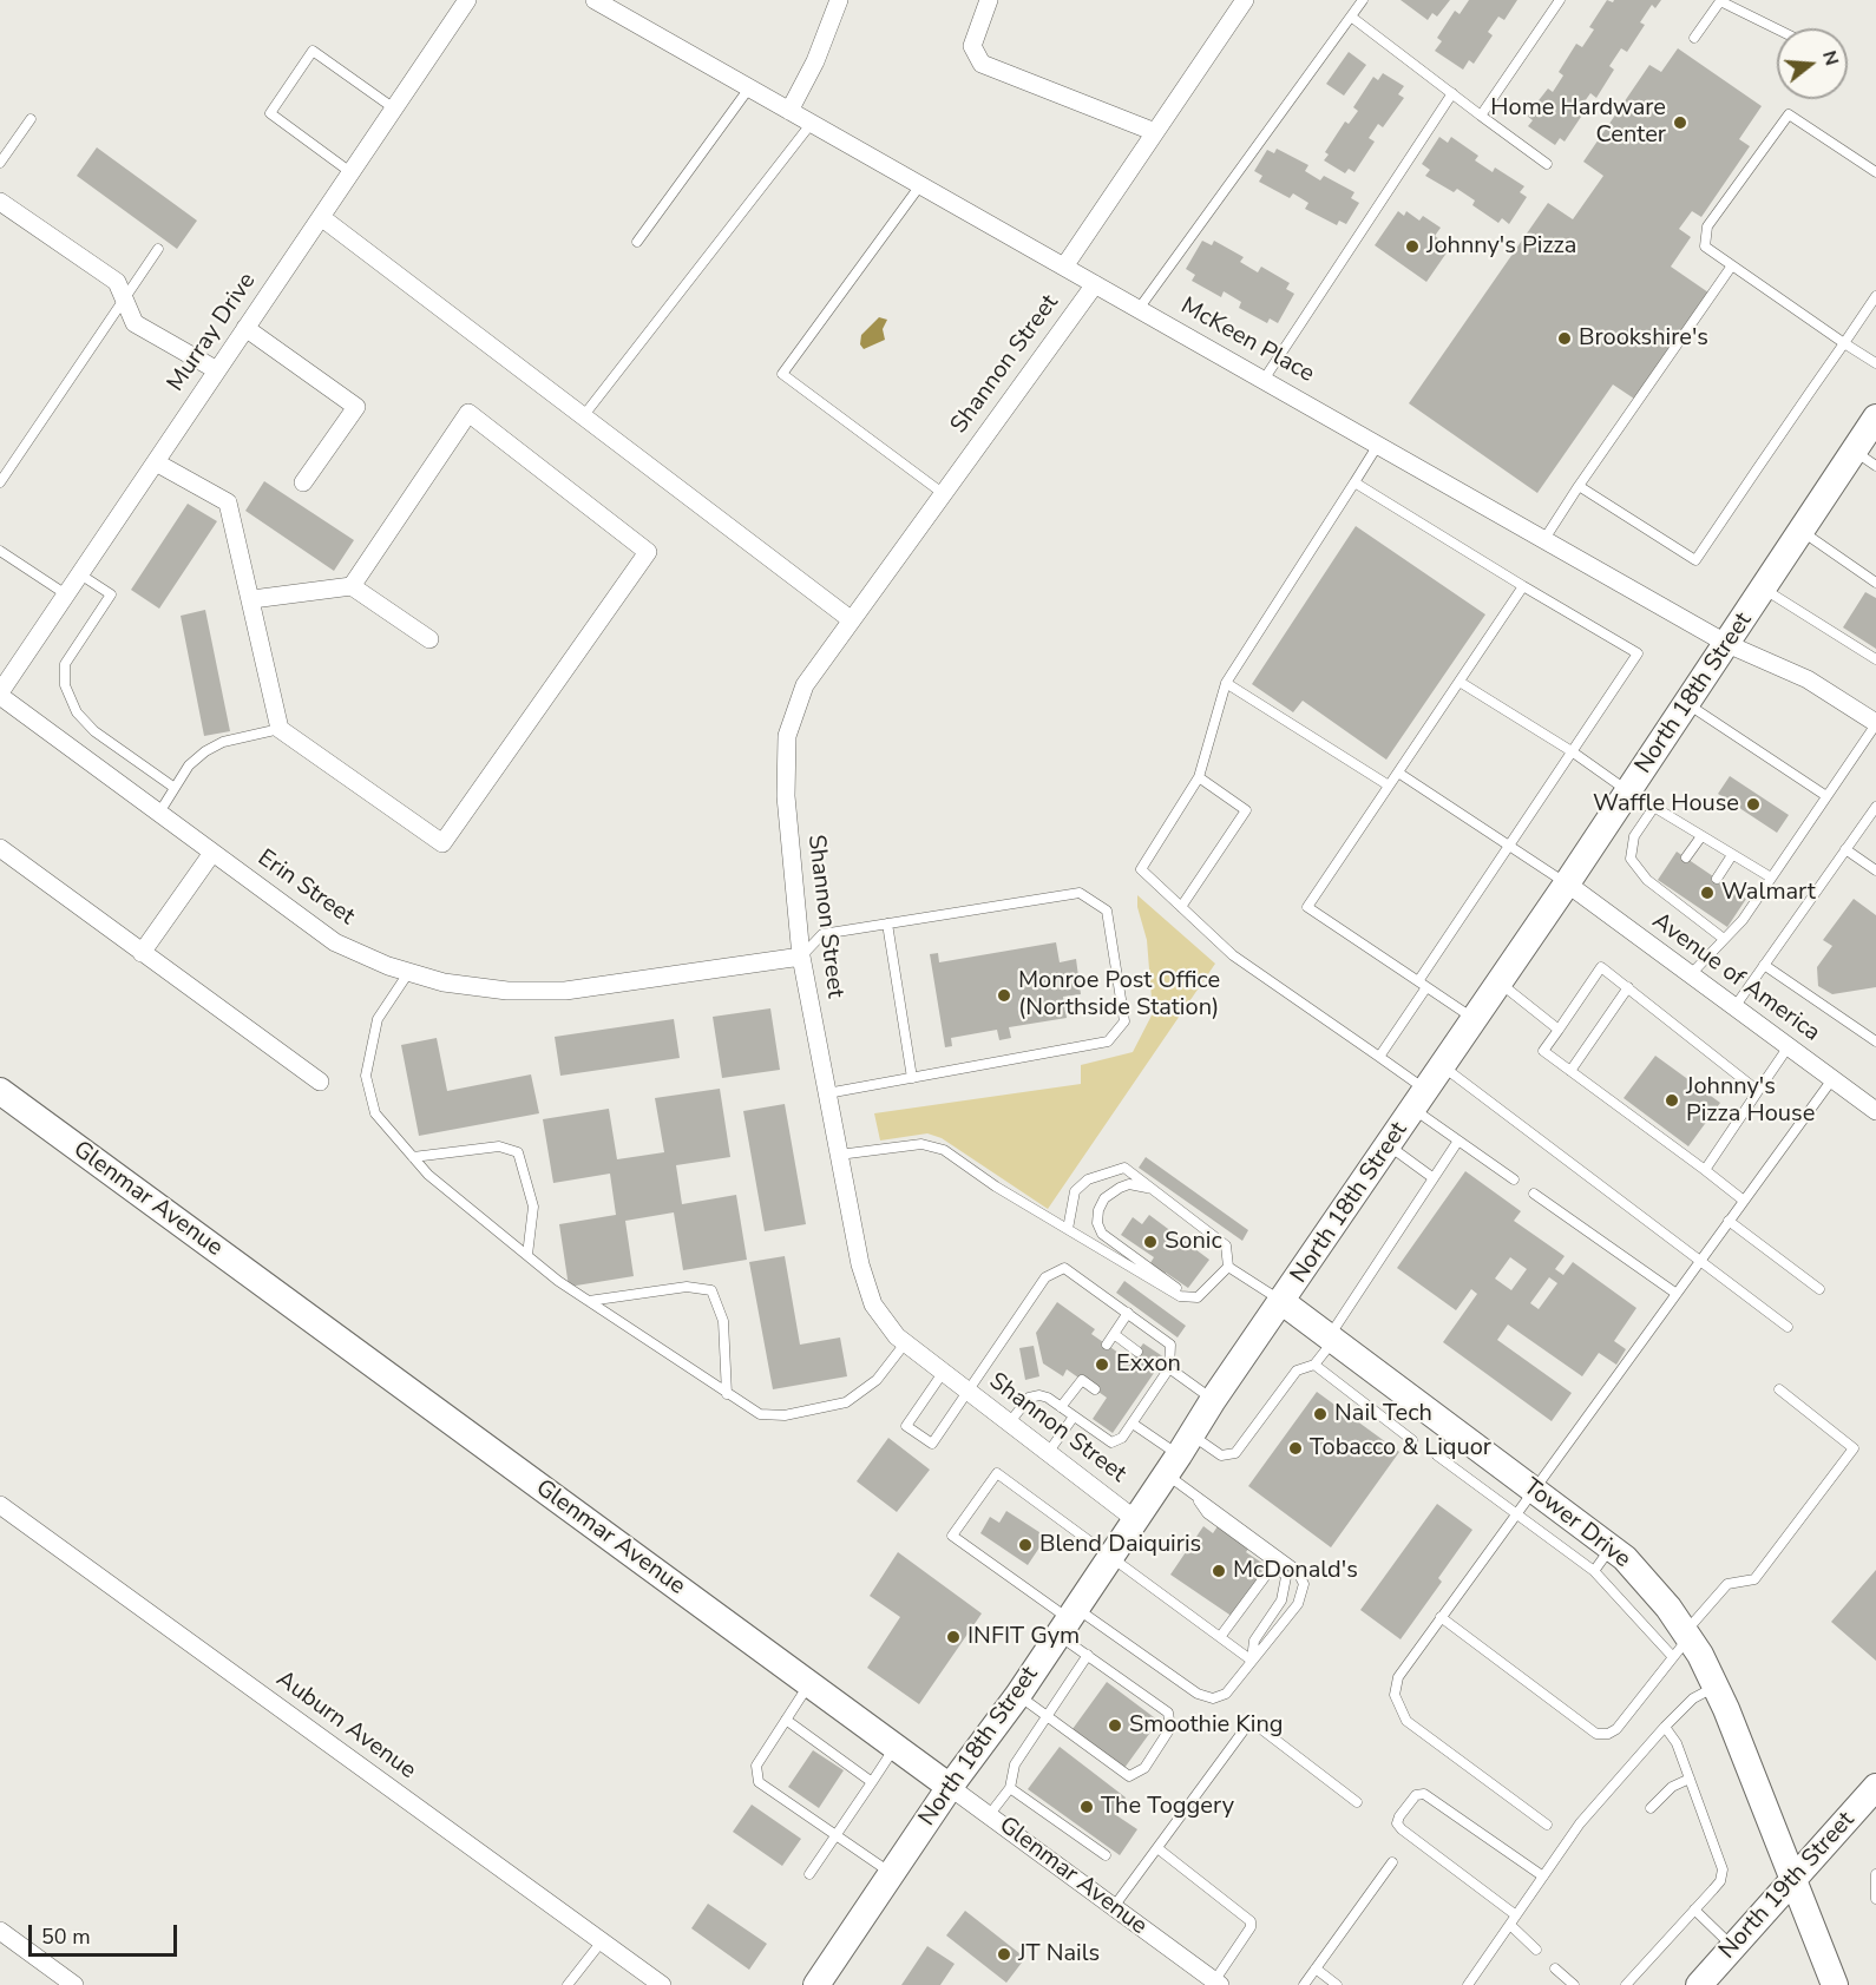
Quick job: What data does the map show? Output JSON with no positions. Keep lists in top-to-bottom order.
{
  "streets": {
    "street": [
      "Murray Drive",
      "McKeen Place",
      "Shannon Street",
      "North 18th Street",
      "Erin Street",
      "Avenue of America",
      "Glenmar Avenue",
      "Tower Drive",
      "Auburn Avenue",
      "North 19th Street"
    ]
  },
  "crossings": [
    ["Murray Drive", "Erin Street"],
    ["McKeen Place", "Shannon Street"],
    ["McKeen Place", "North 18th Street"],
    ["Shannon Street", "North 18th Street"],
    ["Shannon Street", "Erin Street"],
    ["North 18th Street", "Avenue of America"],
    ["North 18th Street", "Glenmar Avenue"],
    ["North 18th Street", "Tower Drive"],
    ["Tower Drive", "North 19th Street"]
  ],
  "places": [
    "Home Hardware Center",
    "Johnny's Pizza",
    "Brookshire's",
    "Waffle House",
    "Walmart",
    "Monroe Post Office (Northside Station)",
    "Johnny's Pizza House",
    "Sonic",
    "Exxon",
    "Nail Tech",
    "Tobacco & Liquor",
    "Blend Daiquiris",
    "McDonald's",
    "INFIT Gym",
    "Smoothie King",
    "The Toggery",
    "JT Nails"
  ],
  "scale_bar": "50 m",
  "north": "right"
}
